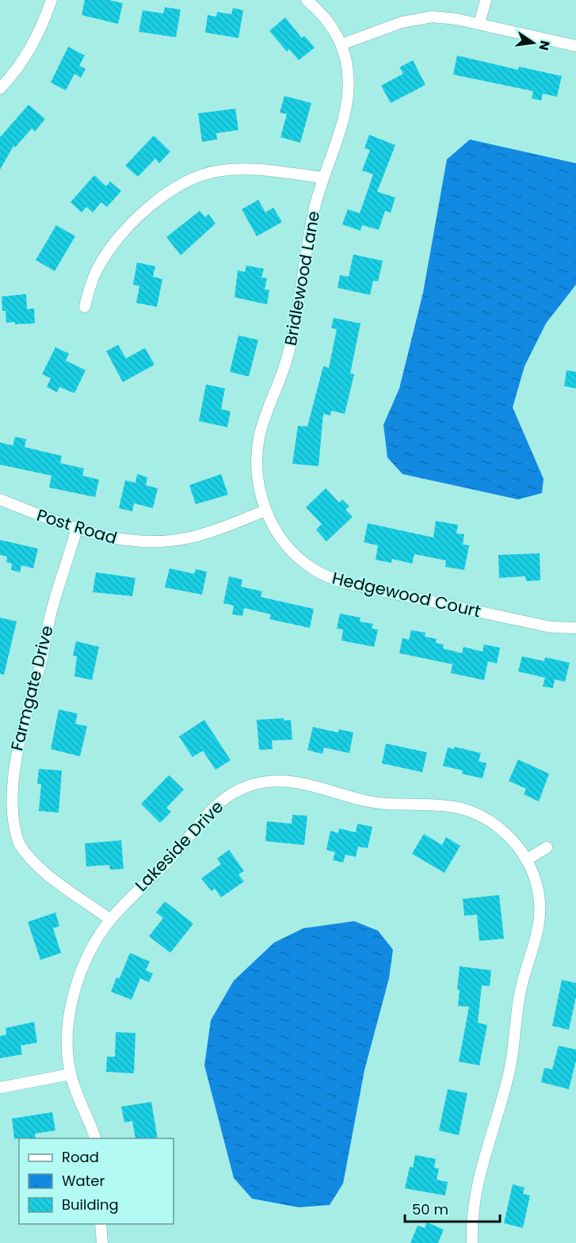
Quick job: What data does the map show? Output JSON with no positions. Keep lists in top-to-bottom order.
{
  "streets": {
    "street": [
      "Bridlewood Lane",
      "Post Road",
      "Hedgewood Court",
      "Farmgate Drive",
      "Lakeside Drive"
    ]
  },
  "crossings": [
    ["Bridlewood Lane", "Post Road"],
    ["Bridlewood Lane", "Hedgewood Court"],
    ["Post Road", "Hedgewood Court"],
    ["Post Road", "Farmgate Drive"],
    ["Farmgate Drive", "Lakeside Drive"]
  ],
  "legend": ["Road", "Water", "Building"],
  "scale_bar": "50 m",
  "north": "right"
}
